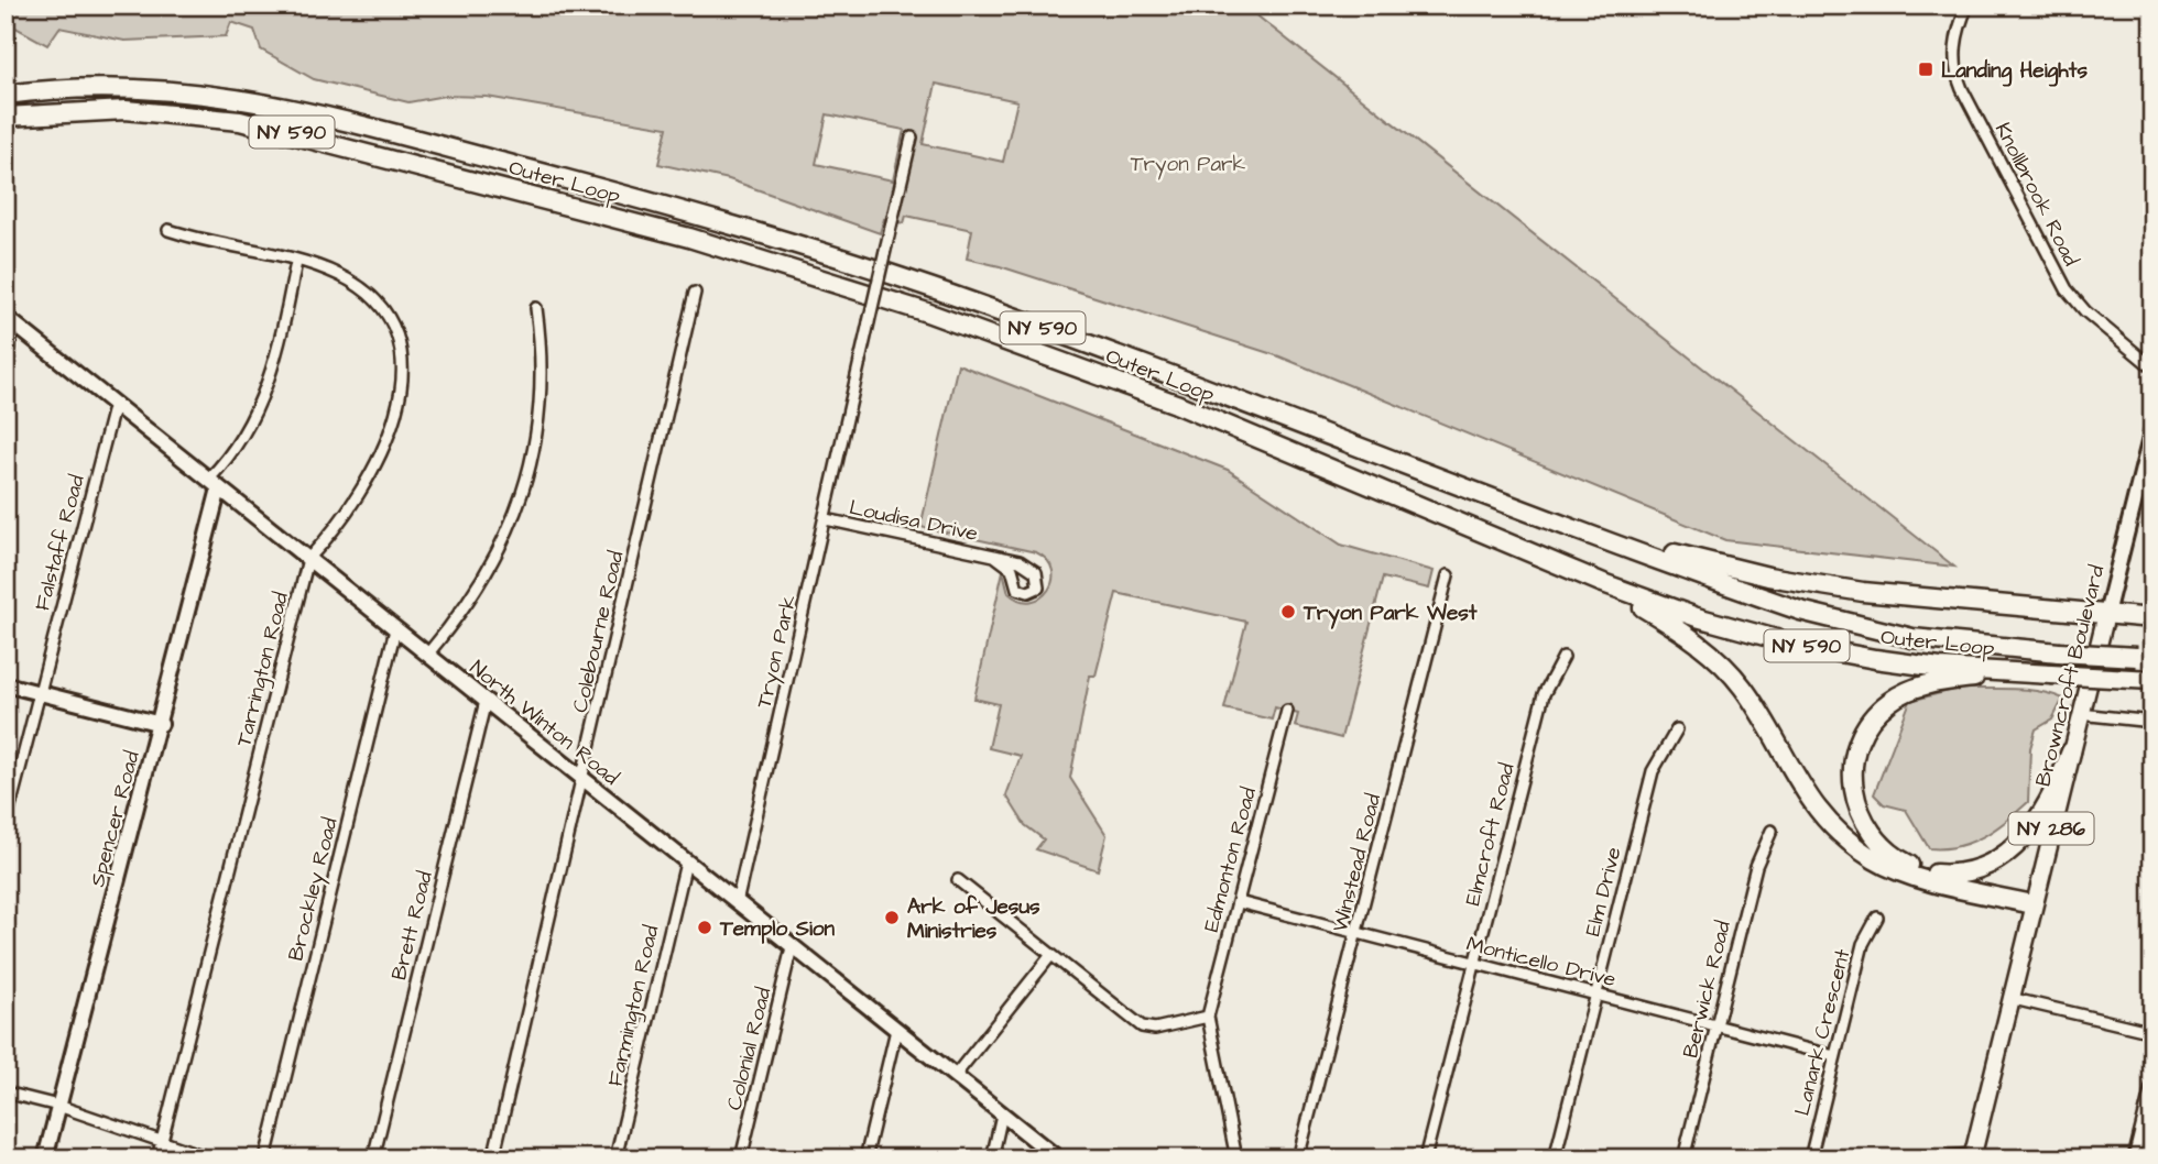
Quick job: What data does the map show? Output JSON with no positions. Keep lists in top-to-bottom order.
{
  "streets": {
    "highway": ["NY 590", "Outer Loop"],
    "main road": [
      "Browncroft Boulevard",
      "North Winton Road",
      "Spencer Road",
      "NY 286"
    ],
    "street": [
      "Knollbrook Road",
      "Loudisa Drive",
      "Falstaff Road",
      "Colebourne Road",
      "Tryon Park",
      "Tarrington Road",
      "Elmcroft Road",
      "Edmonton Road",
      "Winstead Road",
      "Brockley Road",
      "Elm Drive",
      "Brett Road",
      "Monticello Drive",
      "Berwick Road",
      "Farmington Road",
      "Lanark Crescent",
      "Colonial Road"
    ]
  },
  "crossings": [
    ["Loudisa Drive", "Tryon Park"],
    ["Falstaff Road", "North Winton Road"],
    ["Colebourne Road", "North Winton Road"],
    ["Tryon Park", "North Winton Road"],
    ["Tarrington Road", "North Winton Road"],
    ["North Winton Road", "Spencer Road"],
    ["North Winton Road", "Brockley Road"],
    ["North Winton Road", "Brett Road"],
    ["North Winton Road", "Farmington Road"],
    ["North Winton Road", "Colonial Road"],
    ["Elmcroft Road", "Monticello Drive"],
    ["Edmonton Road", "Monticello Drive"],
    ["Winstead Road", "Monticello Drive"],
    ["Elm Drive", "Monticello Drive"],
    ["Monticello Drive", "Berwick Road"],
    ["Monticello Drive", "Lanark Crescent"]
  ],
  "parks": ["Tryon Park"],
  "places": {
    "transit": ["Landing Heights"],
    "other": ["Tryon Park West", "Ark of Jesus Ministries", "Templo Sion"]
  }
}
